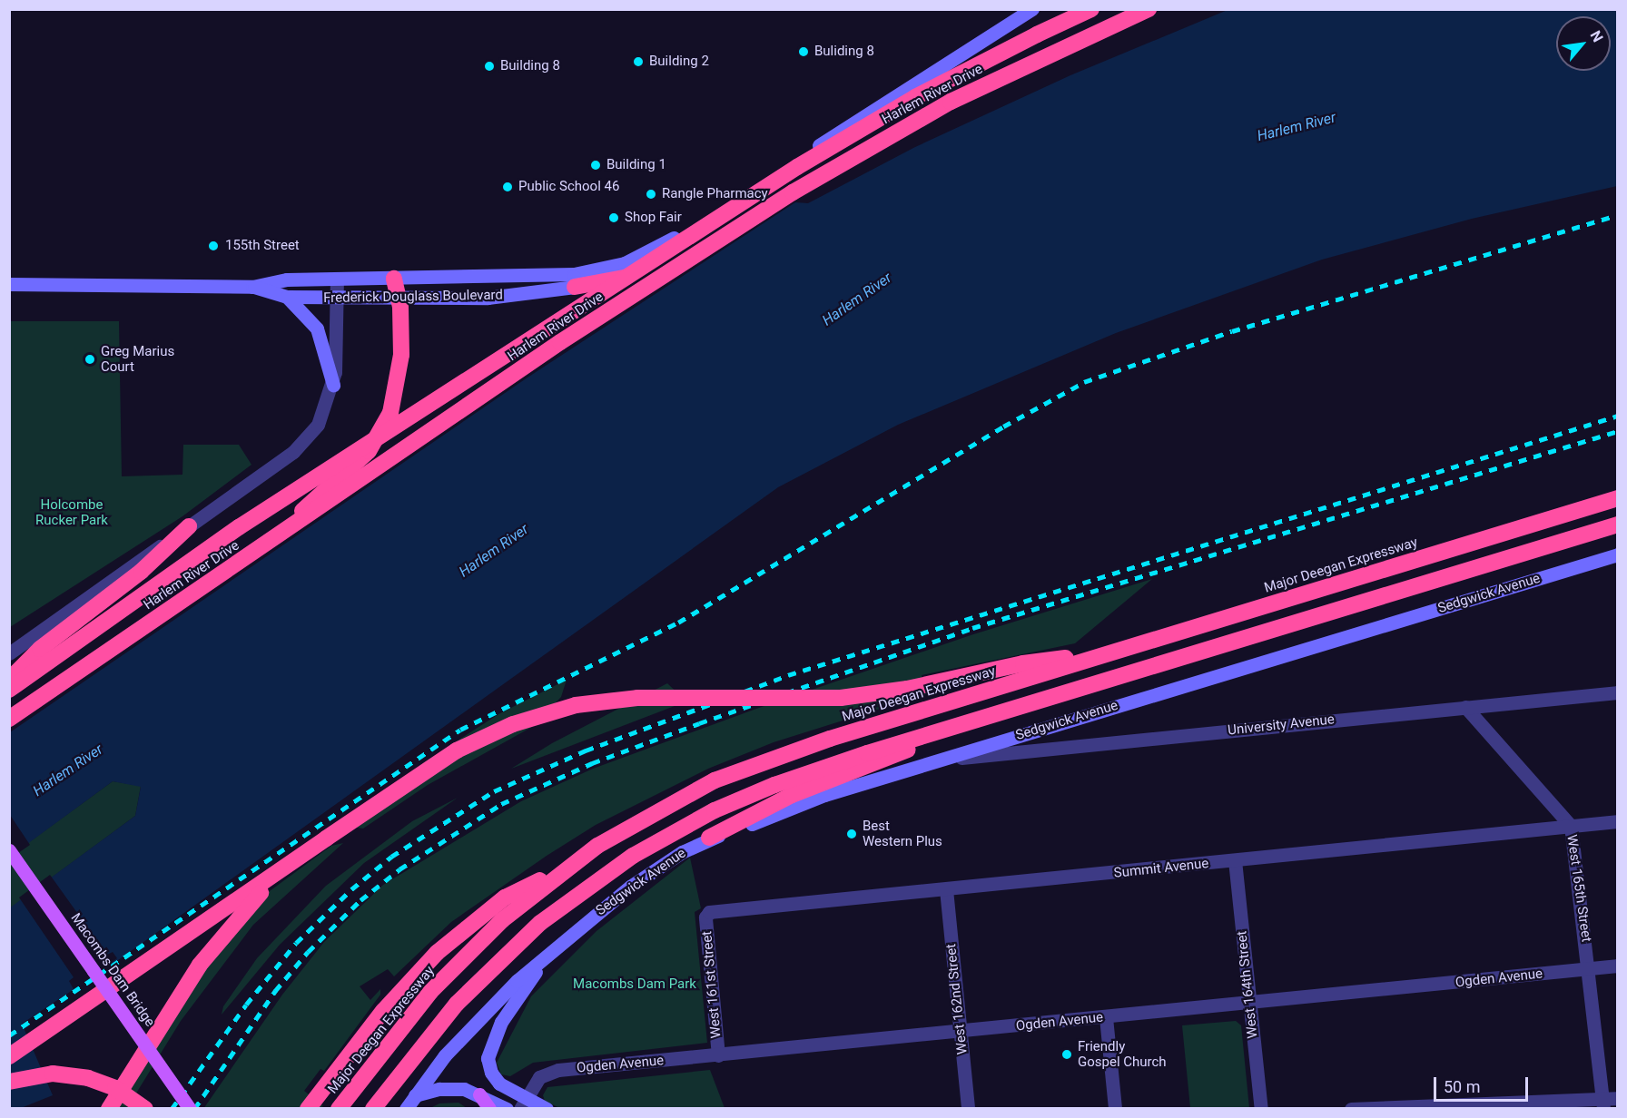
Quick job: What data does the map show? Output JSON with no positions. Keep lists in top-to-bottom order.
{
  "streets": {
    "highway": ["Harlem River Drive", "Major Deegan Expressway"],
    "main road": ["Frederick Douglass Boulevard", "Sedgwick Avenue", "Macombs Dam Bridge"],
    "street": [
      "University Avenue",
      "Summit Avenue",
      "West 165th Street",
      "Ogden Avenue",
      "West 161st Street",
      "West 164th Street",
      "West 162nd Street"
    ]
  },
  "crossings": [
    ["Harlem River Drive", "Frederick Douglass Boulevard"],
    ["Sedgwick Avenue", "University Avenue"],
    ["University Avenue", "West 165th Street"],
    ["Summit Avenue", "West 165th Street"],
    ["Summit Avenue", "West 161st Street"],
    ["Summit Avenue", "West 164th Street"],
    ["Summit Avenue", "West 162nd Street"],
    ["West 165th Street", "Ogden Avenue"],
    ["Ogden Avenue", "West 161st Street"],
    ["Ogden Avenue", "West 164th Street"],
    ["Ogden Avenue", "West 162nd Street"]
  ],
  "water": ["Harlem River"],
  "parks": ["Holcombe Rucker Park", "Macombs Dam Park"],
  "places": [
    "Buliding 8",
    "Building 2",
    "Building 8",
    "Building 1",
    "Public School 46",
    "Rangle Pharmacy",
    "Shop Fair",
    "155th Street",
    "Greg Marius Court",
    "Best Western Plus",
    "Friendly Gospel Church"
  ],
  "scale_bar": "50 m",
  "north": "top right"
}
